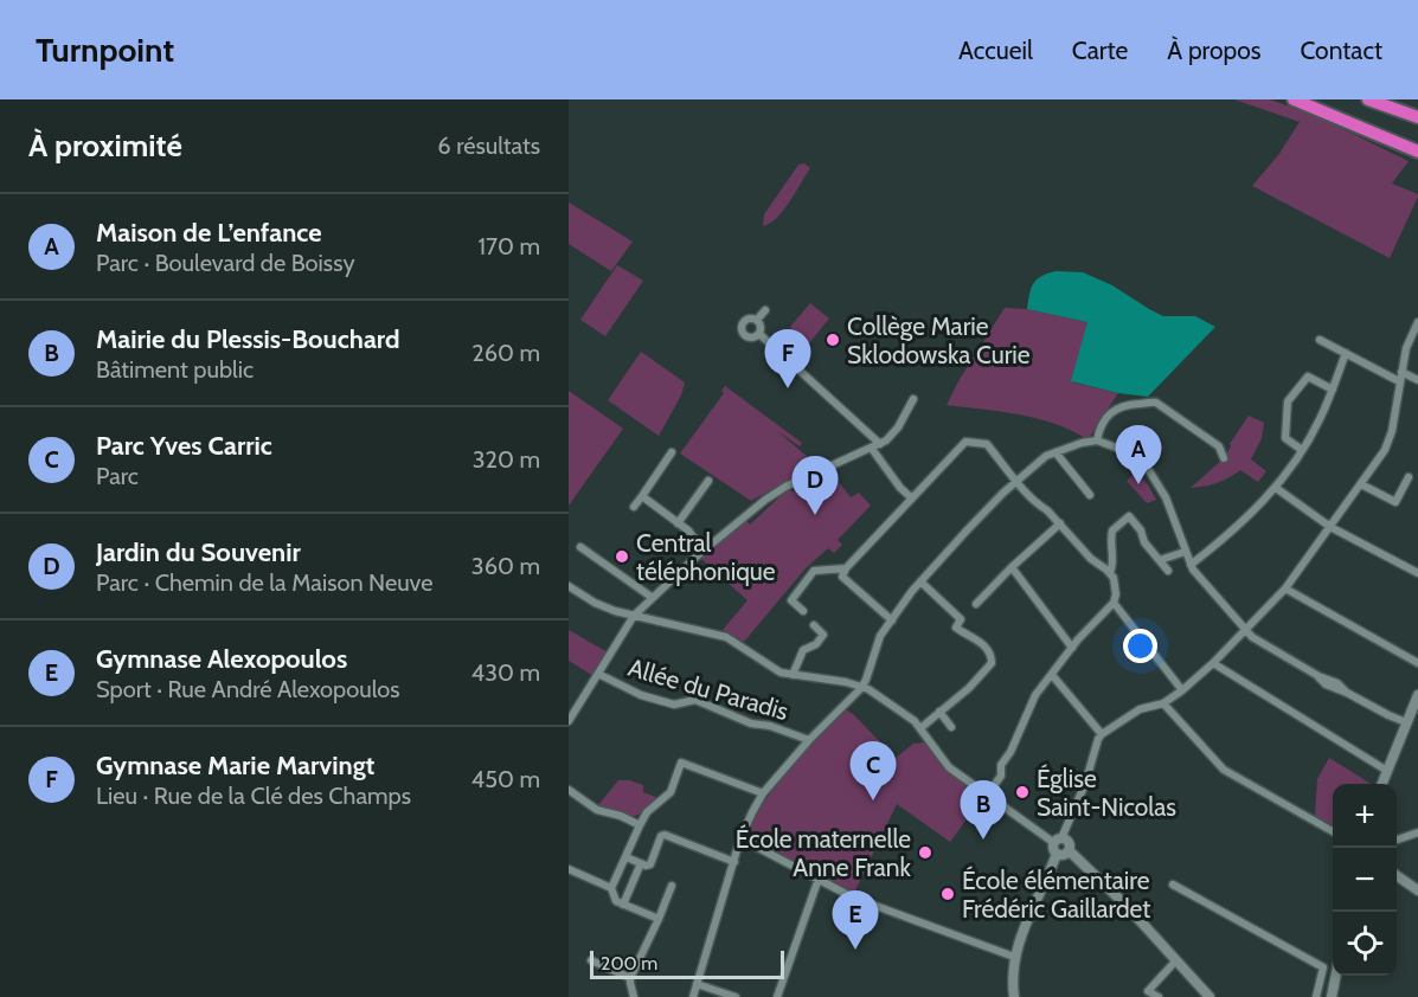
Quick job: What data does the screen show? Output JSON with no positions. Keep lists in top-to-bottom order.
{
  "streets": {
    "street": ["Allée du Paradis"]
  },
  "places": [
    "Collège Marie Sklodowska Curie",
    "Central téléphonique",
    "Église Saint-Nicolas",
    "École maternelle Anne Frank",
    "École élémentaire Frédéric Gaillardet"
  ],
  "scale_bar": "200 m",
  "page": {
    "header": "Turnpoint",
    "nav": [
      "Accueil",
      "Carte",
      "À propos",
      "Contact"
    ],
    "heading": ["À proximité", "6 résultats"],
    "list": [
      {
        "mark": "A",
        "name": "Maison de L’enfance",
        "note": "Parc · Boulevard de Boissy",
        "value": "170 m"
      },
      {
        "mark": "B",
        "name": "Mairie du Plessis-Bouchard",
        "note": "Bâtiment public",
        "value": "260 m"
      },
      {
        "mark": "C",
        "name": "Parc Yves Carric",
        "note": "Parc",
        "value": "320 m"
      },
      {
        "mark": "D",
        "name": "Jardin du Souvenir",
        "note": "Parc · Chemin de la Maison Neuve",
        "value": "360 m"
      },
      {
        "mark": "E",
        "name": "Gymnase Alexopoulos",
        "note": "Sport · Rue André Alexopoulos",
        "value": "430 m"
      },
      {
        "mark": "F",
        "name": "Gymnase Marie Marvingt",
        "note": "Lieu · Rue de la Clé des Champs",
        "value": "450 m"
      }
    ],
    "pins": [
      "F",
      "A",
      "D",
      "C",
      "B",
      "E"
    ],
    "map_buttons": ["+", "−"],
    "scale": "200 m"
  }
}
